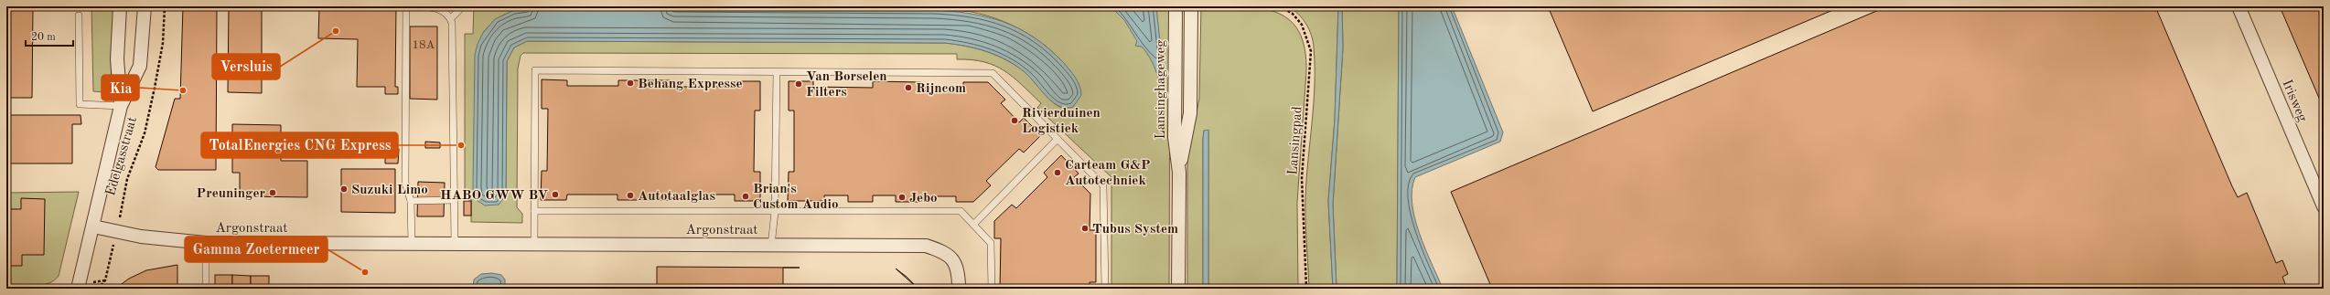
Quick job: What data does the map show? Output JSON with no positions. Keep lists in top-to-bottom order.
{
  "streets": {
    "street": [
      "Lansinghageweg",
      "Irisweg",
      "Edelgasstraat",
      "Argonstraat"
    ],
    "path": ["Lansingpad"]
  },
  "crossings": [
    ["Edelgasstraat", "Argonstraat"]
  ],
  "places": [
    "Versluis",
    "Behang Expresse",
    "Van Borselen Filters",
    "Rijncom",
    "Kia",
    "Rivierduinen Logistiek",
    "TotalEnergies CNG Express",
    "Carteam G&P Autotechniek",
    "Suzuki Limo",
    "Preuninger",
    "HABO GWW BV",
    "Autotaalglas",
    "Brian's Custom Audio",
    "Jebo",
    "Tubus System",
    "Gamma Zoetermeer"
  ],
  "house_numbers": ["18A"],
  "scale_bar": "20 m"
}
